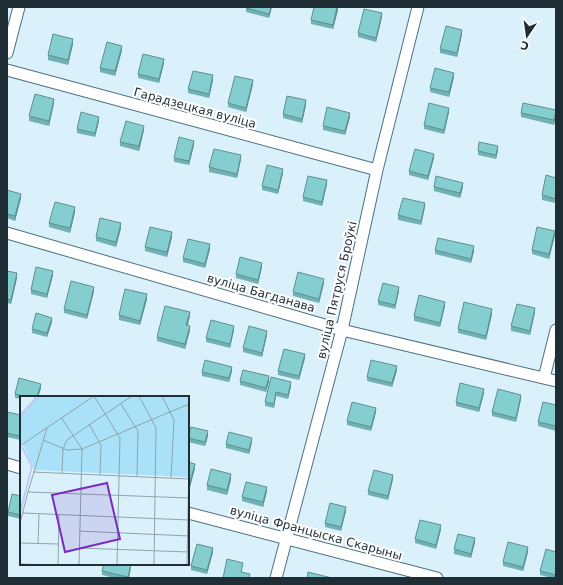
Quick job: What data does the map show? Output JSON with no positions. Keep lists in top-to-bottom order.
{
  "streets": {
    "street": [
      "Гарадзецкая вуліца",
      "вуліца Пятруся Броўкі",
      "вуліца Багданава",
      "вуліца Францыска Скарыны"
    ]
  },
  "crossings": [
    ["Гарадзецкая вуліца", "вуліца Пятруся Броўкі"],
    ["вуліца Пятруся Броўкі", "вуліца Багданава"],
    ["вуліца Пятруся Броўкі", "вуліца Францыска Скарыны"]
  ],
  "north": "bottom"
}
